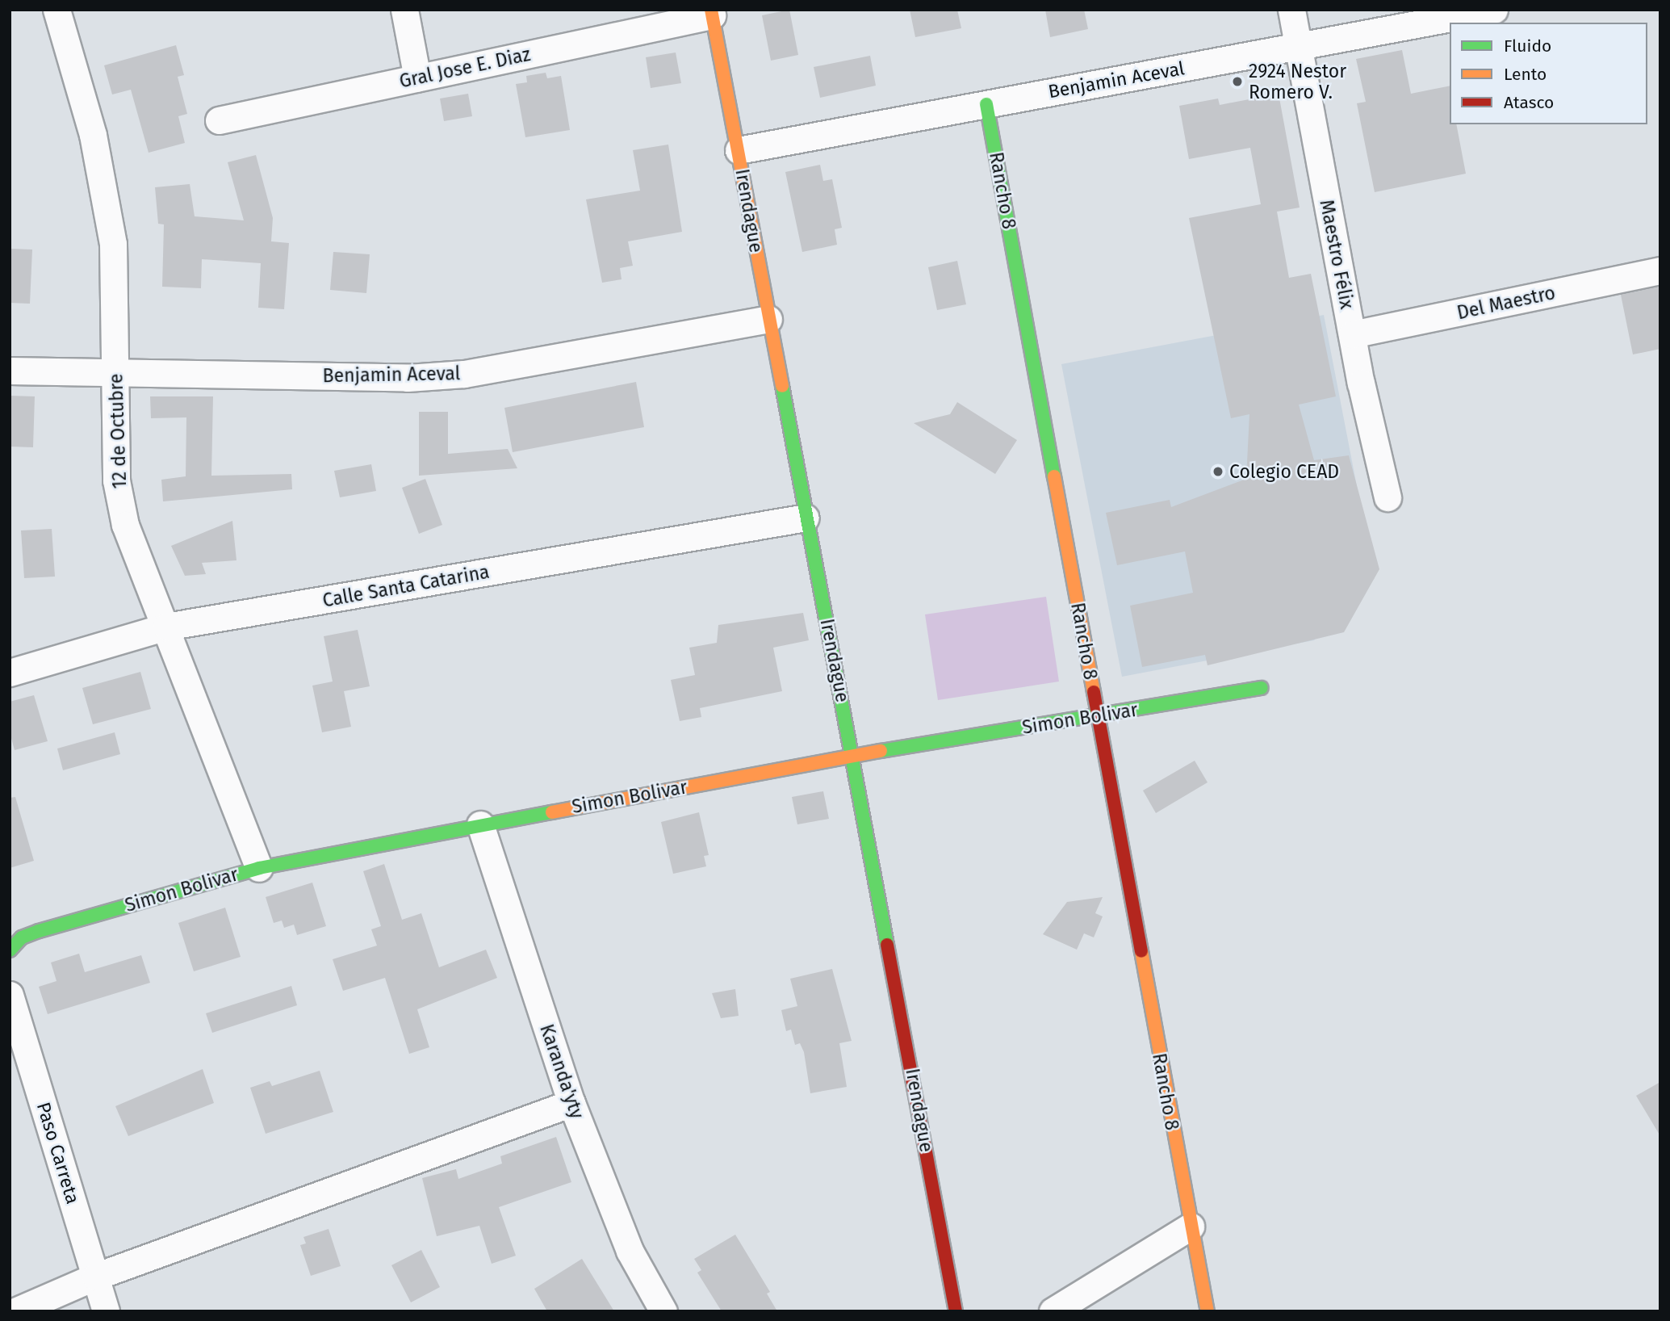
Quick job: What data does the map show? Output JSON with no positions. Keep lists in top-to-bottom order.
{
  "streets": {
    "street": [
      "Gral Jose E. Diaz",
      "Benjamin Aceval",
      "Rancho 8",
      "Irendague",
      "Maestro Félix",
      "Del Maestro",
      "12 de Octubre",
      "Calle Santa Catarina",
      "Simon Bolivar",
      "Karanda'yty",
      "Paso Carreta"
    ]
  },
  "crossings": [
    ["Gral Jose E. Diaz", "Irendague"],
    ["Benjamin Aceval", "Rancho 8"],
    ["Benjamin Aceval", "Irendague"],
    ["Benjamin Aceval", "Maestro Félix"],
    ["Benjamin Aceval", "12 de Octubre"],
    ["Rancho 8", "Simon Bolivar"],
    ["Irendague", "Calle Santa Catarina"],
    ["Irendague", "Simon Bolivar"],
    ["Maestro Félix", "Del Maestro"],
    ["12 de Octubre", "Calle Santa Catarina"],
    ["12 de Octubre", "Simon Bolivar"],
    ["Simon Bolivar", "Karanda'yty"]
  ],
  "places": ["2924 Nestor Romero V.", "Colegio CEAD"],
  "legend": ["Fluido", "Lento", "Atasco"]
}
